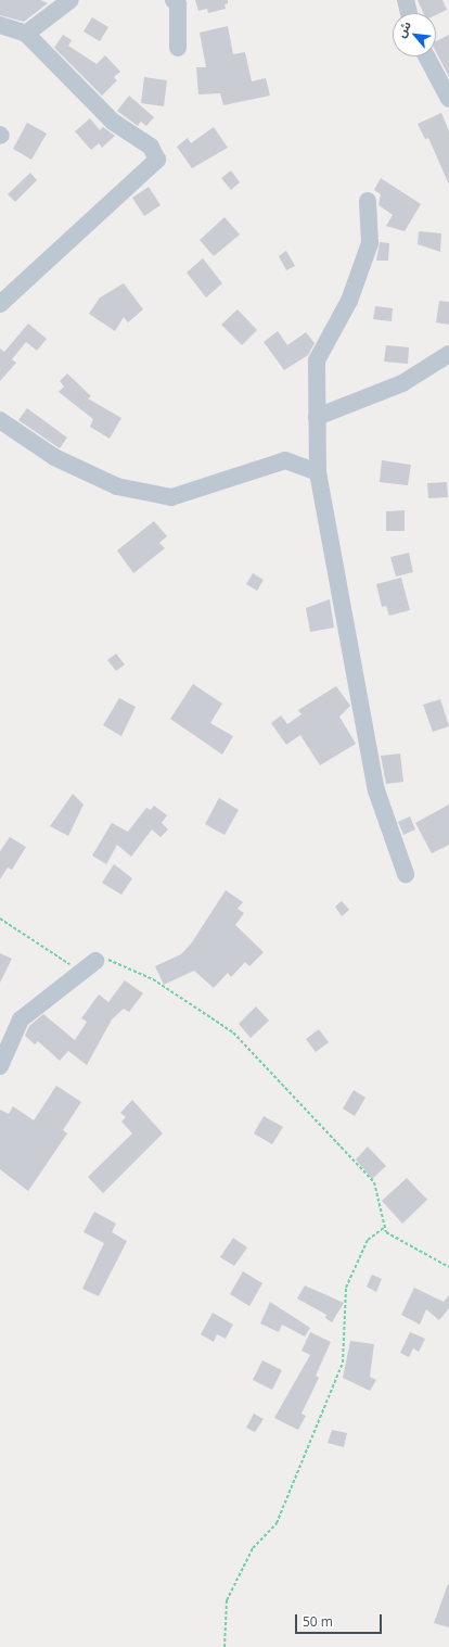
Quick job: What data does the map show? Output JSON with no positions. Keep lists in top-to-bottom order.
{
  "scale_bar": "50 m",
  "north": "top left"
}
